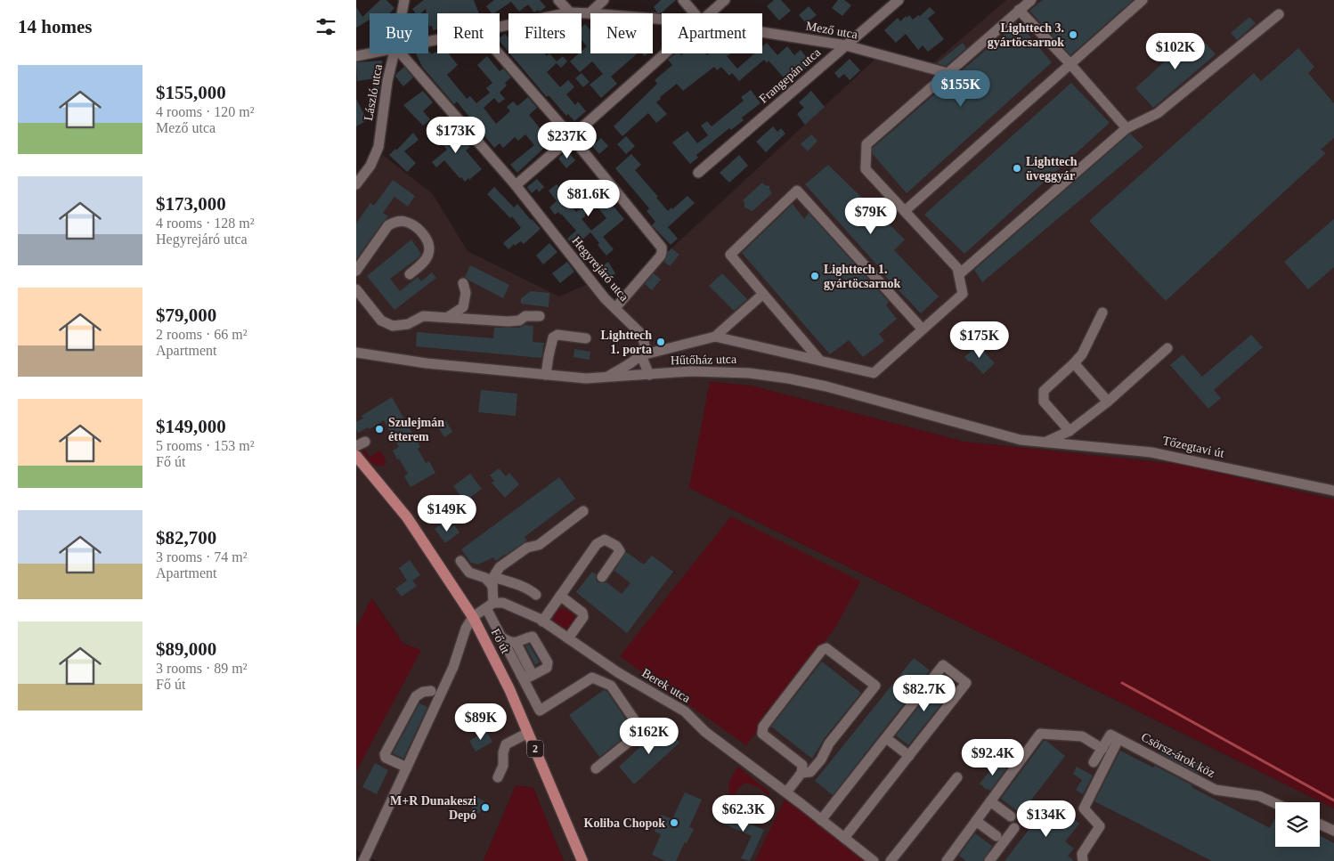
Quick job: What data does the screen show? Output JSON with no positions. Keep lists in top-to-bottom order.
{
  "streets": {
    "main road": ["Fő út", "2"],
    "street": [
      "Mező utca",
      "Frangepán utca",
      "László utca",
      "Hegyrejáró utca",
      "Hűtőház utca",
      "Tőzegtavi út",
      "Berek utca",
      "Csörsz-árok köz"
    ]
  },
  "crossings": [
    ["Mező utca", "Frangepán utca"],
    ["Hűtőház utca", "Tőzegtavi út"]
  ],
  "places": [
    "Lighttech 3. gyártöcsarnok",
    "Lighttech üveggyár",
    "Lighttech 1. gyártöcsarnok",
    "Lighttech 1. porta",
    "Szulejmán étterem",
    "M+R Dunakeszi Depó",
    "Koliba Chopok"
  ],
  "page": {
    "heading": "14 homes",
    "chip": [
      "Buy",
      "Rent",
      "Filters",
      "New",
      "Apartment"
    ],
    "price": [
      "$102K",
      "$155K",
      "$173K",
      "$237K",
      "$81.6K",
      "$79K",
      "$175K",
      "$149K",
      "$82.7K",
      "$89K",
      "$162K",
      "$92.4K",
      "$62.3K",
      "$134K"
    ],
    "list": [
      {
        "name": "$155,000",
        "note": "4 rooms · 120 m² · Mező utca"
      },
      {
        "name": "$173,000",
        "note": "4 rooms · 128 m² · Hegyrejáró utca"
      },
      {
        "name": "$79,000",
        "note": "2 rooms · 66 m² · Apartment"
      },
      {
        "name": "$149,000",
        "note": "5 rooms · 153 m² · Fő út"
      },
      {
        "name": "$82,700",
        "note": "3 rooms · 74 m² · Apartment"
      },
      {
        "name": "$89,000",
        "note": "3 rooms · 89 m² · Fő út"
      }
    ]
  }
}
